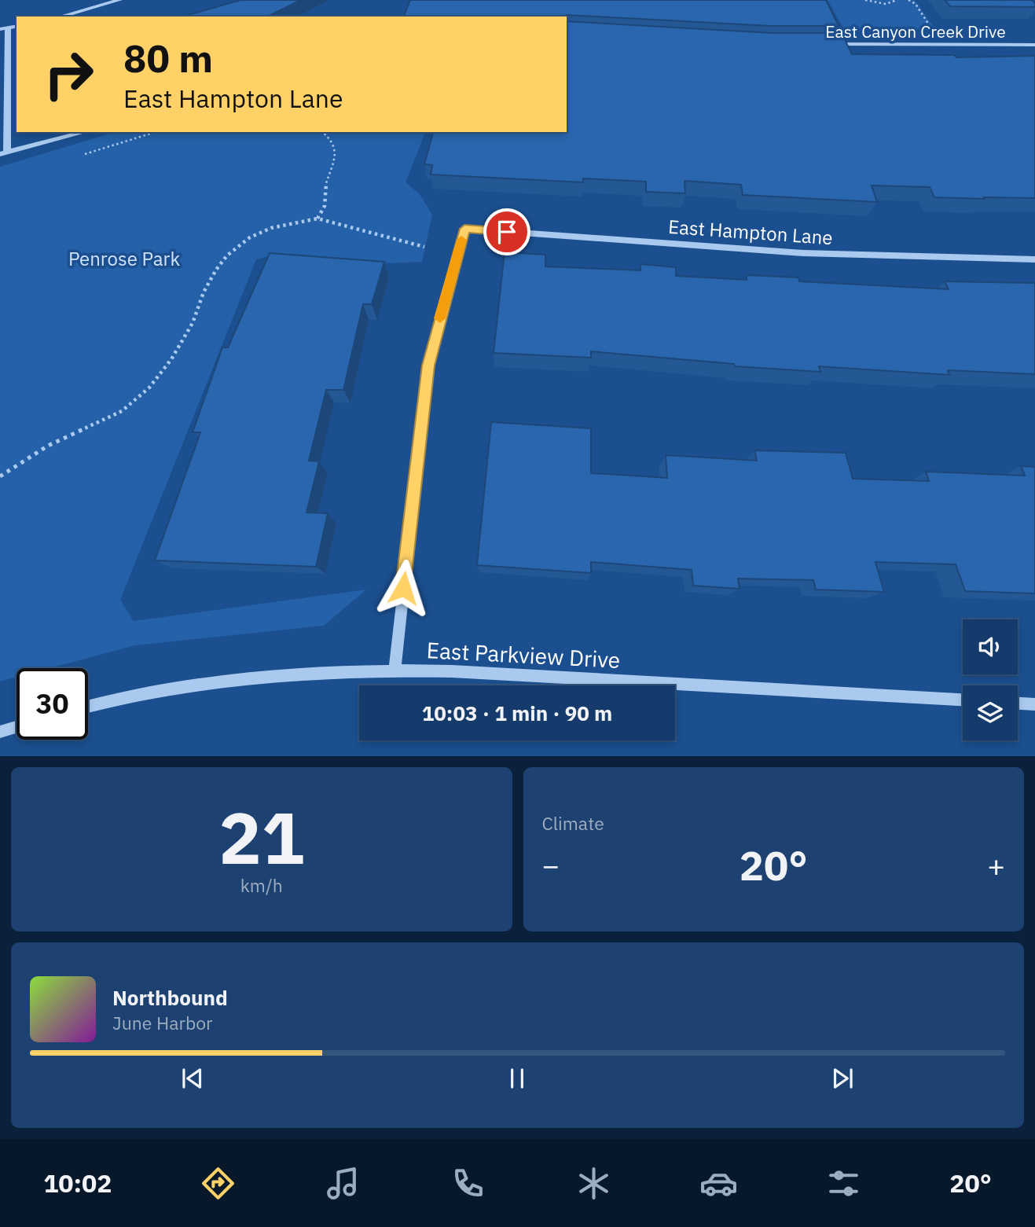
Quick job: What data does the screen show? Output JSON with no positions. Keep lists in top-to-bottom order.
{
  "streets": {
    "street": ["East Canyon Creek Drive", "East Hampton Lane", "East Parkview Drive"]
  },
  "crossings": [
    ["East Hampton Lane", "East Parkview Drive"]
  ],
  "parks": ["Penrose Park"],
  "page": {
    "turn": ["80 m", "East Hampton Lane"],
    "limit": "30",
    "trip": "10:03 · 1 min · 90 m",
    "tile": [
      ["21", "km/h"],
      "Climate"
    ],
    "heat": ["−", "20°", "+"],
    "song": ["Northbound", "June Harbor"],
    "tabs": ["10:02", "20°"]
  }
}
